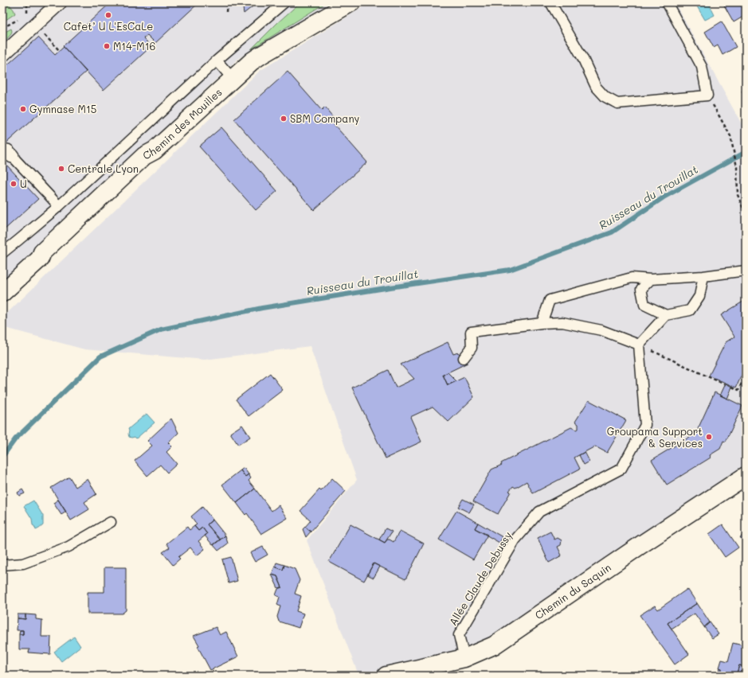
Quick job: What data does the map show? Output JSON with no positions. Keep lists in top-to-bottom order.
{
  "streets": {
    "street": ["Chemin des Mouilles", "Chemin du Saquin"],
    "lane": ["Allée Claude Debussy"]
  },
  "crossings": [
    ["Allée Claude Debussy", "Chemin du Saquin"]
  ],
  "water": ["Ruisseau du Trouillat"],
  "places": [
    "Cafet’ U L'EsCaLe",
    "M14-M16",
    "Gymnase M15",
    "SBM Company",
    "Centrale Lyon",
    "U",
    "Groupama Support & Services"
  ]
}
